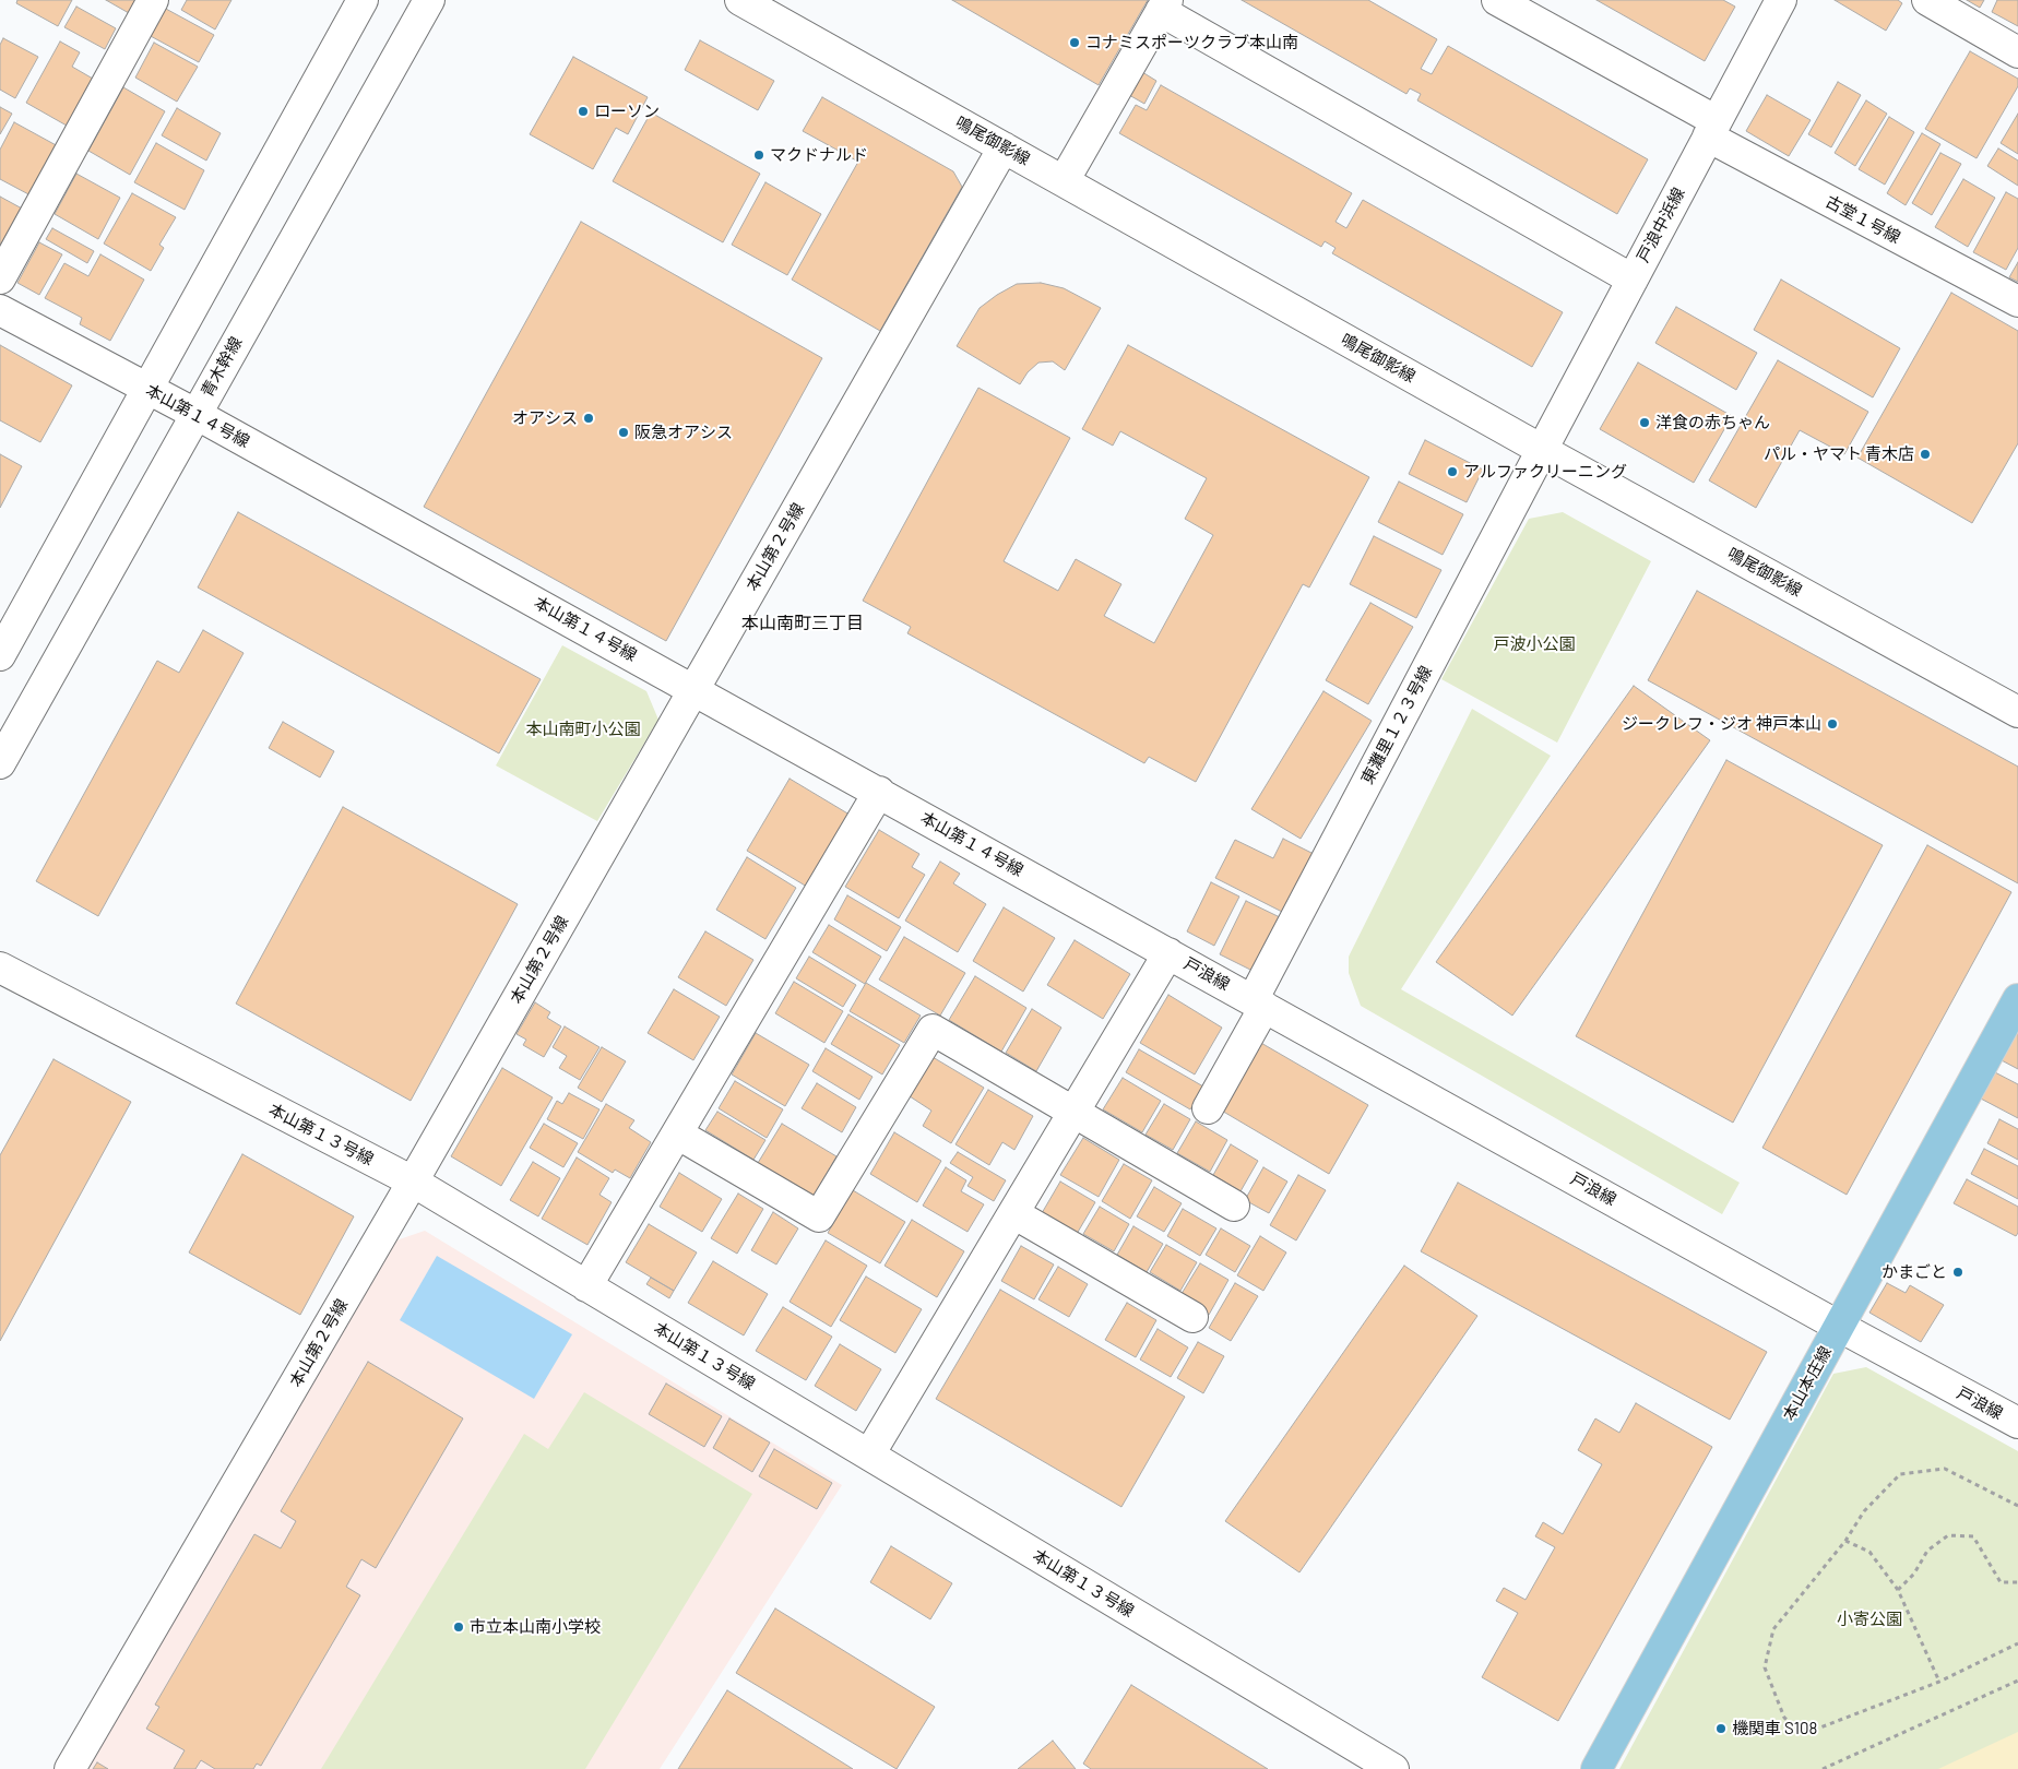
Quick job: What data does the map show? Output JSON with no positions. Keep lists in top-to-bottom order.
{
  "streets": {
    "main road": ["本山本庄線"],
    "street": [
      "鳴尾御影線",
      "古堂１号線",
      "戸浪中浜線",
      "青木幹線",
      "本山第１４号線",
      "本山第２号線",
      "東灘里１２３号線",
      "戸浪線",
      "本山第１３号線"
    ]
  },
  "crossings": [
    ["鳴尾御影線", "戸浪中浜線"],
    ["鳴尾御影線", "本山第２号線"],
    ["鳴尾御影線", "東灘里１２３号線"],
    ["古堂１号線", "戸浪中浜線"],
    ["戸浪中浜線", "東灘里１２３号線"],
    ["青木幹線", "本山第１４号線"],
    ["本山第１４号線", "本山第２号線"],
    ["本山第１４号線", "戸浪線"],
    ["本山第２号線", "本山第１３号線"],
    ["東灘里１２３号線", "戸浪線"],
    ["戸浪線", "本山本庄線"]
  ],
  "districts": ["本山南町三丁目"],
  "parks": ["戸波小公園", "本山南町小公園", "小寄公園"],
  "places": [
    "コナミスポーツクラブ本山南",
    "ローソン",
    "マクドナルド",
    "オアシス",
    "洋食の赤ちゃん",
    "阪急オアシス",
    "パル・ヤマト 青木店",
    "アルファクリーニング",
    "ジークレフ・ジオ 神戸本山",
    "かまごと",
    "市立本山南小学校",
    "機関車 S108"
  ]
}
